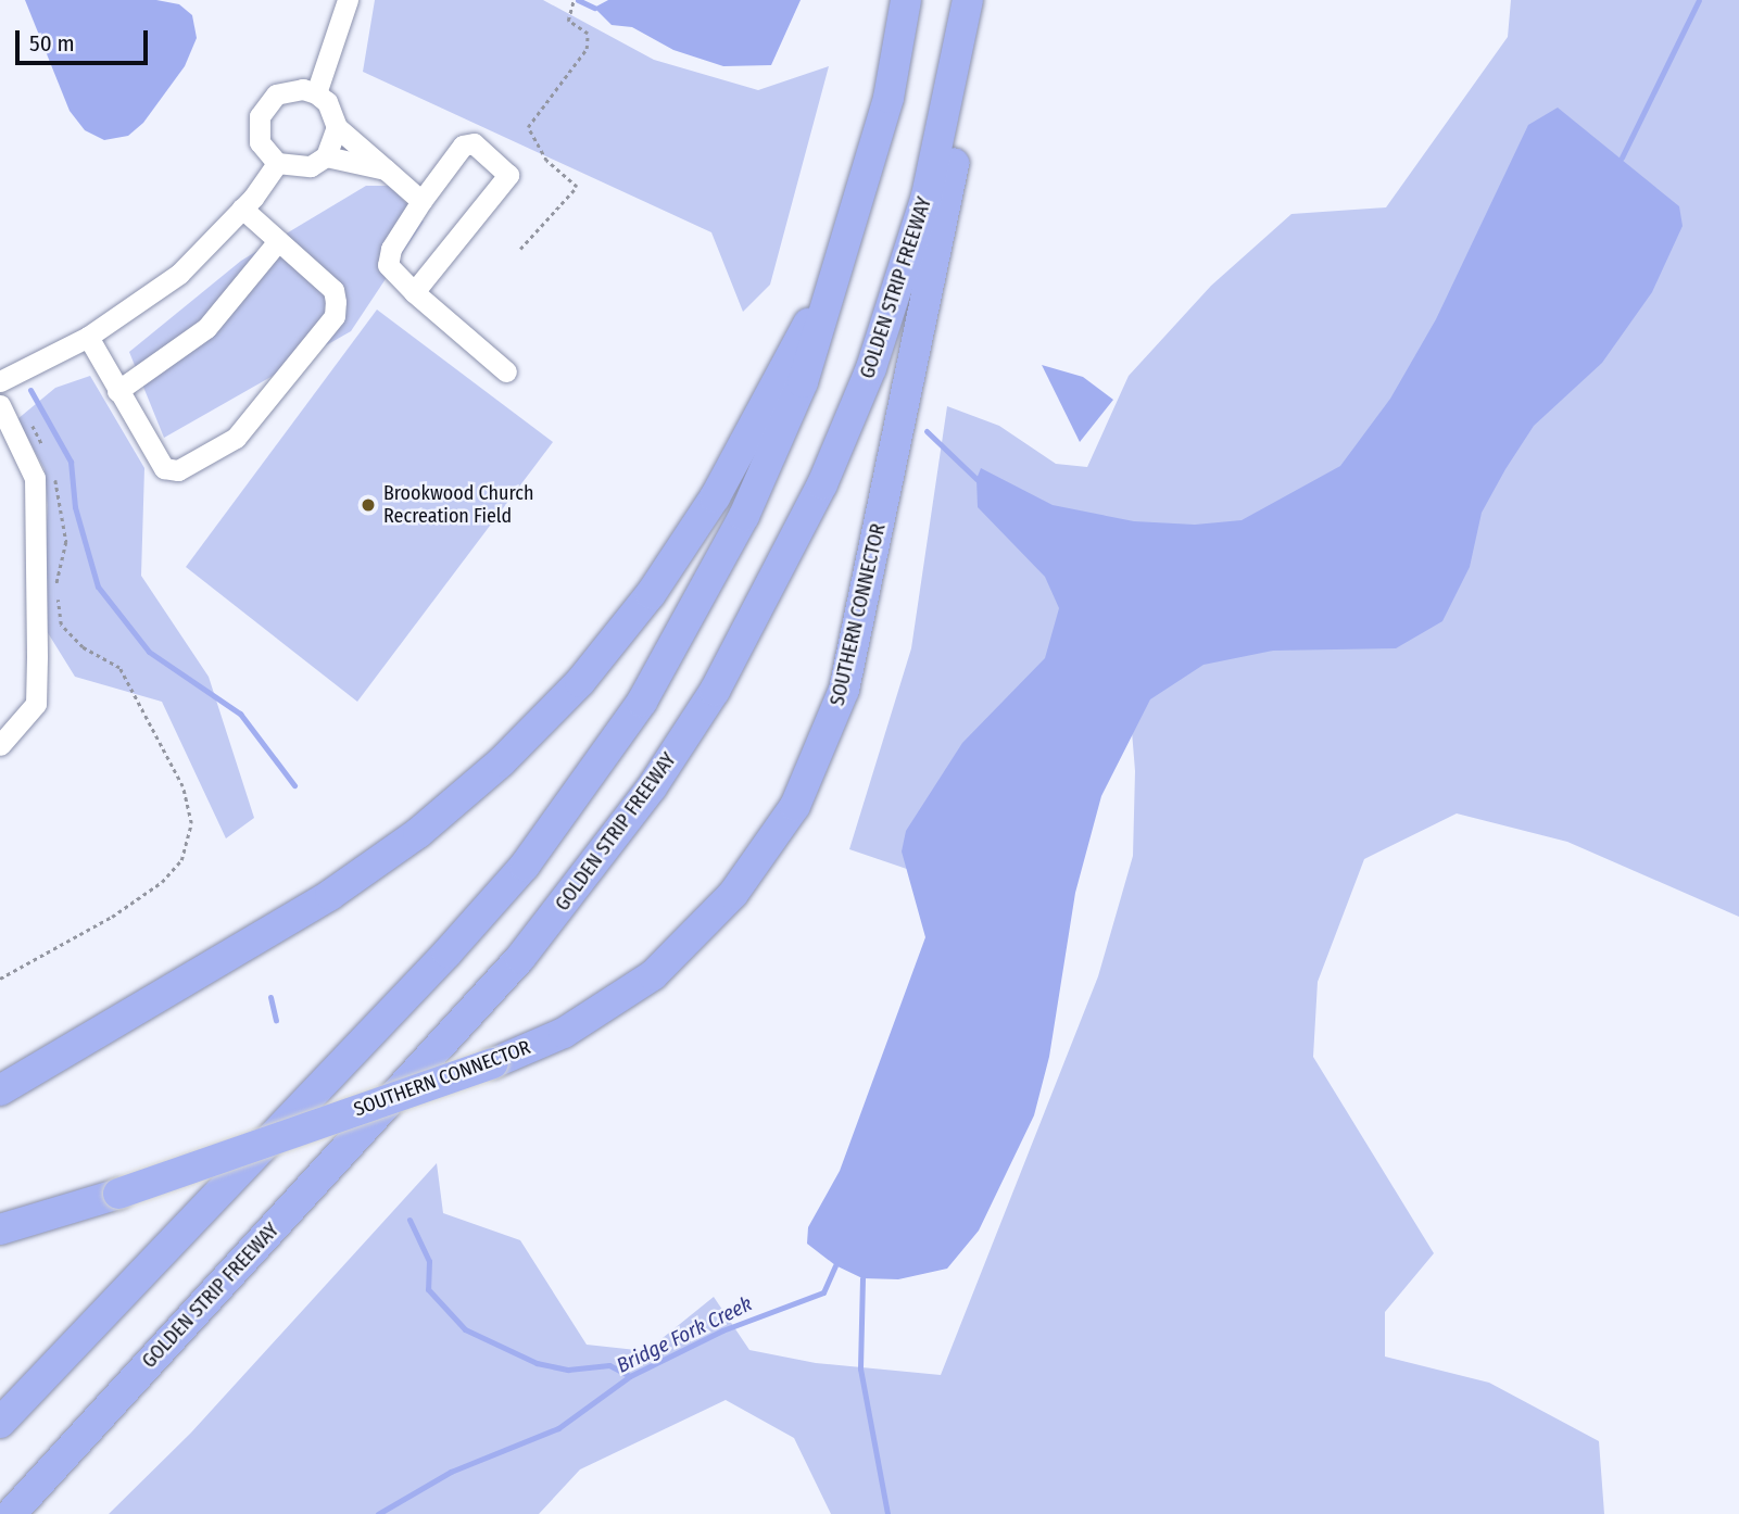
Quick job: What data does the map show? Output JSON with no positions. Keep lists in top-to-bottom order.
{
  "streets": {
    "highway": ["GOLDEN STRIP FREEWAY", "SOUTHERN CONNECTOR"]
  },
  "water": ["Bridge Fork Creek"],
  "places": ["Brookwood Church Recreation Field"],
  "scale_bar": "50 m"
}
